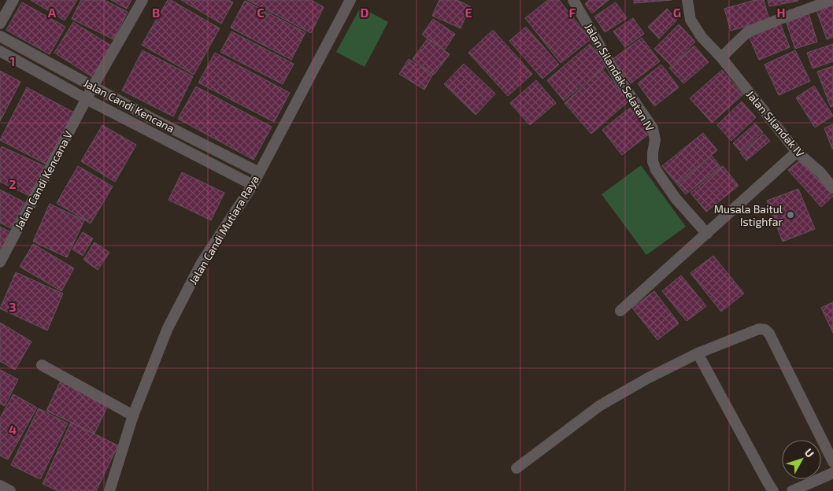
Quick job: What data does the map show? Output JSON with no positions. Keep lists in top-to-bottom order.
{
  "streets": {
    "street": [
      "Jalan Silandak Selatan IV",
      "Jalan Candi Kencana",
      "Jalan Silandak IV",
      "Jalan Candi Kencana V",
      "Jalan Candi Mutiara Raya"
    ]
  },
  "crossings": [
    ["Jalan Candi Kencana", "Jalan Candi Kencana V"],
    ["Jalan Candi Kencana", "Jalan Candi Mutiara Raya"]
  ],
  "places": ["Musala Baitul Istighfar"],
  "north": "top right",
  "grid": {
    "columns": [
      "A",
      "B",
      "C",
      "D",
      "E",
      "F",
      "G",
      "H"
    ],
    "rows": [
      "1",
      "2",
      "3",
      "4"
    ]
  }
}
